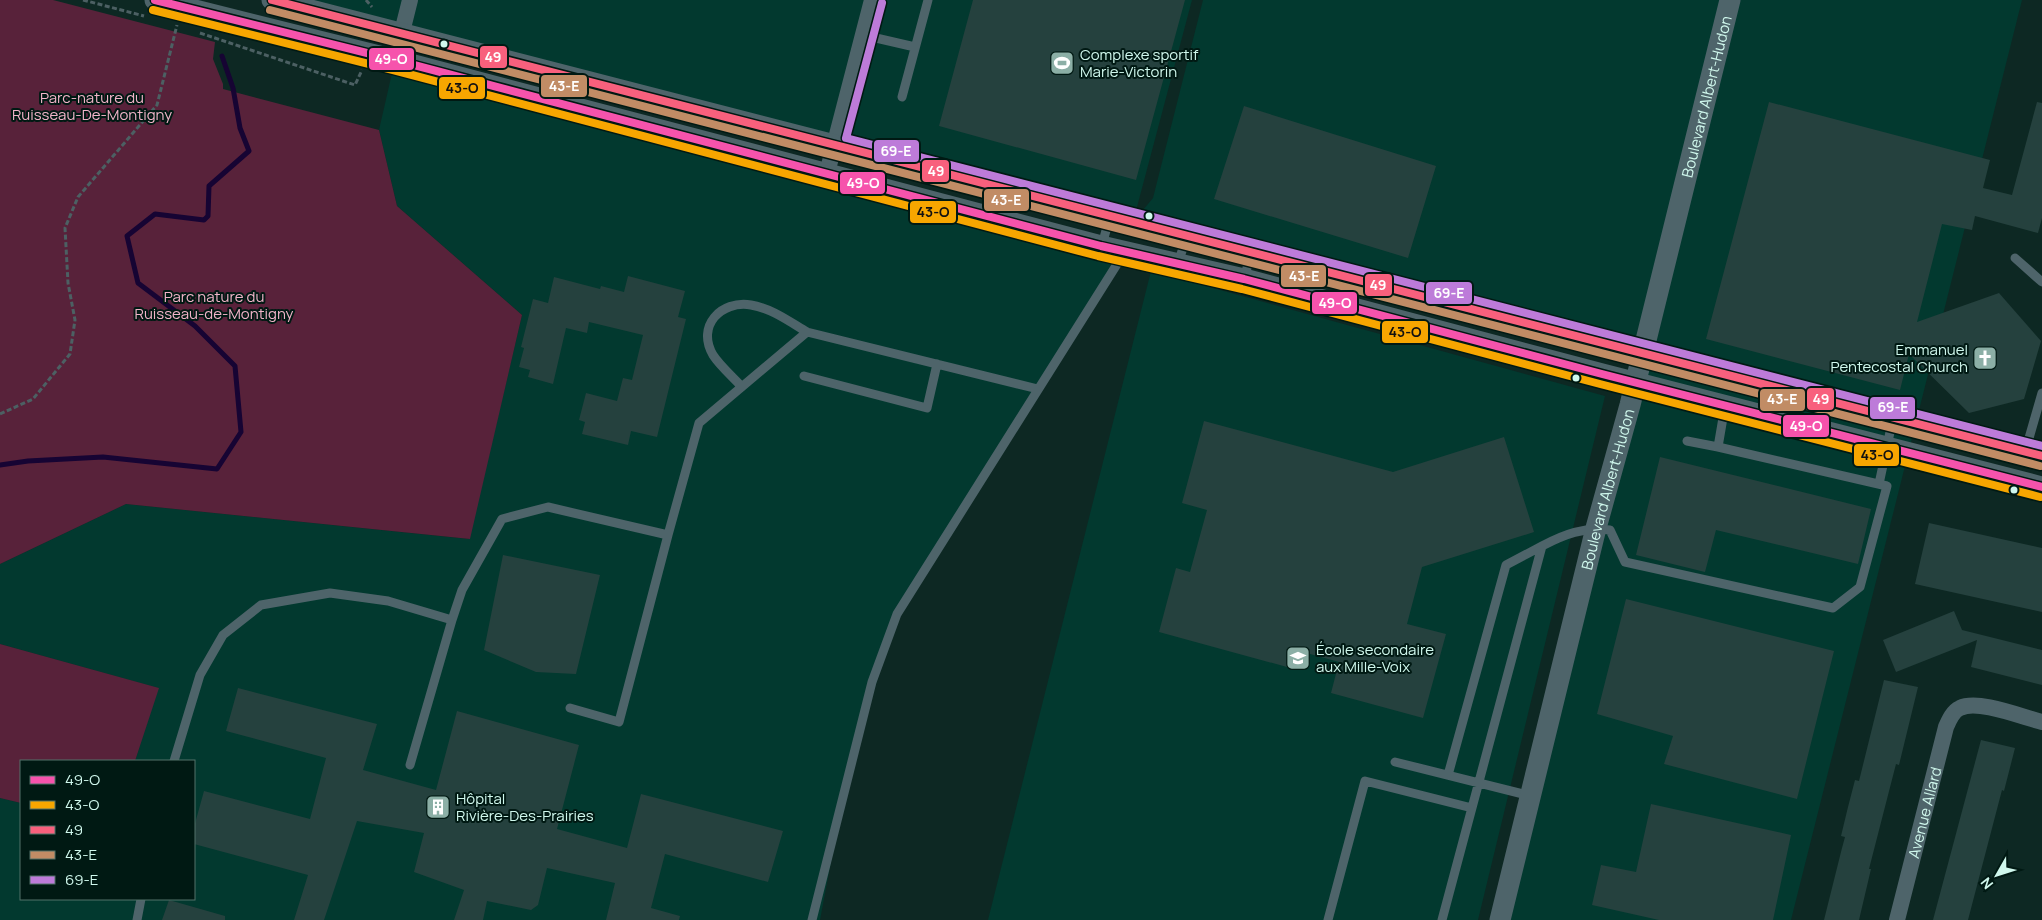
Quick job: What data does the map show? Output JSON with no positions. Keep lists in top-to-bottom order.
{
  "streets": {
    "street": ["Boulevard Albert-Hudon", "Avenue Allard"]
  },
  "parks": ["Parc-nature du Ruisseau-De-Montigny", "Parc nature du Ruisseau-de-Montigny"],
  "places": {
    "sports": ["Complexe sportif Marie-Victorin"],
    "church": ["Emmanuel Pentecostal Church"],
    "school or university": ["École secondaire aux Mille-Voix"],
    "building": ["Hôpital Rivière-Des-Prairies"]
  },
  "lines": [
    "transit line 49-O",
    "transit line 49",
    "transit line 69-E",
    "transit line 43-O",
    "transit line 43-E"
  ],
  "legend": [
    "49-O",
    "43-O",
    "49",
    "43-E",
    "69-E"
  ],
  "north": "bottom left"
}
